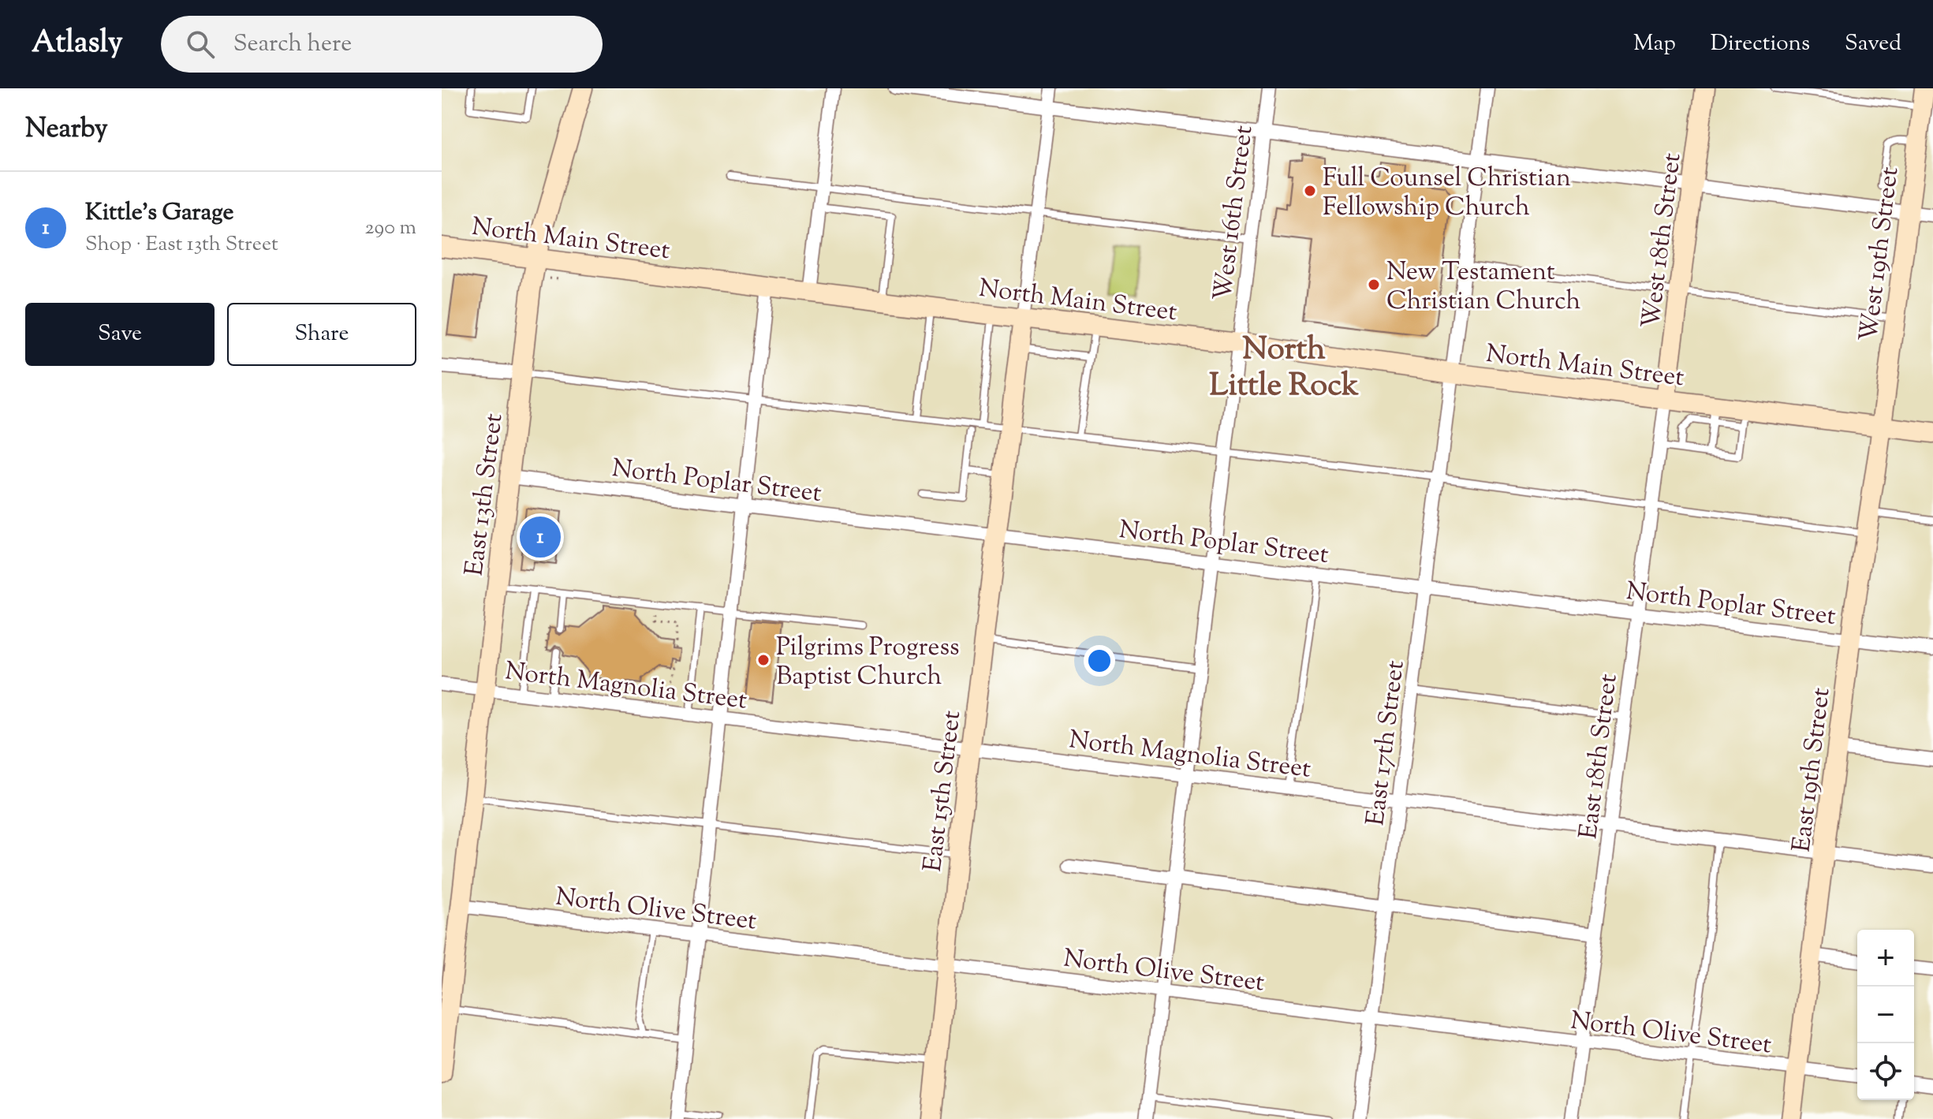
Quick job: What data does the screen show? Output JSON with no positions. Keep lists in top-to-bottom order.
{
  "streets": {
    "main road": [
      "North Main Street",
      "West 18th Street",
      "West 19th Street",
      "East 13th Street",
      "East 19th Street",
      "East 15th Street"
    ],
    "street": [
      "West 16th Street",
      "North Poplar Street",
      "North Magnolia Street",
      "East 17th Street",
      "East 18th Street",
      "North Olive Street"
    ]
  },
  "crossings": [
    ["West 16th Street", "North Main Street"],
    ["West 16th Street", "North Poplar Street"],
    ["West 16th Street", "North Magnolia Street"],
    ["West 16th Street", "North Olive Street"],
    ["North Main Street", "West 18th Street"],
    ["North Main Street", "West 19th Street"],
    ["North Main Street", "East 13th Street"],
    ["North Main Street", "East 17th Street"],
    ["North Main Street", "East 18th Street"],
    ["North Main Street", "East 19th Street"],
    ["North Main Street", "East 15th Street"],
    ["West 18th Street", "East 18th Street"],
    ["West 19th Street", "East 19th Street"],
    ["North Poplar Street", "East 13th Street"],
    ["North Poplar Street", "East 17th Street"],
    ["North Poplar Street", "East 18th Street"],
    ["North Poplar Street", "East 19th Street"],
    ["North Poplar Street", "East 15th Street"],
    ["East 13th Street", "North Magnolia Street"],
    ["East 13th Street", "North Olive Street"],
    ["North Magnolia Street", "East 17th Street"],
    ["North Magnolia Street", "East 18th Street"],
    ["North Magnolia Street", "East 19th Street"],
    ["North Magnolia Street", "East 15th Street"],
    ["East 17th Street", "North Olive Street"],
    ["East 18th Street", "North Olive Street"],
    ["East 19th Street", "North Olive Street"],
    ["East 15th Street", "North Olive Street"]
  ],
  "districts": ["North Little Rock"],
  "places": ["Full Counsel Christian Fellowship Church", "New Testament Christian Church", "Pilgrims Progress Baptist Church"],
  "page": {
    "header": "Atlasly",
    "search": "Search here",
    "nav": ["Map", "Directions", "Saved"],
    "heading": "Nearby",
    "list": [
      {
        "mark": "1",
        "name": "Kittle's Garage",
        "note": "Shop · East 13th Street",
        "value": "290 m"
      }
    ],
    "buttons": ["Save", "Share"],
    "pins": "1",
    "map_buttons": ["+", "−"]
  }
}
